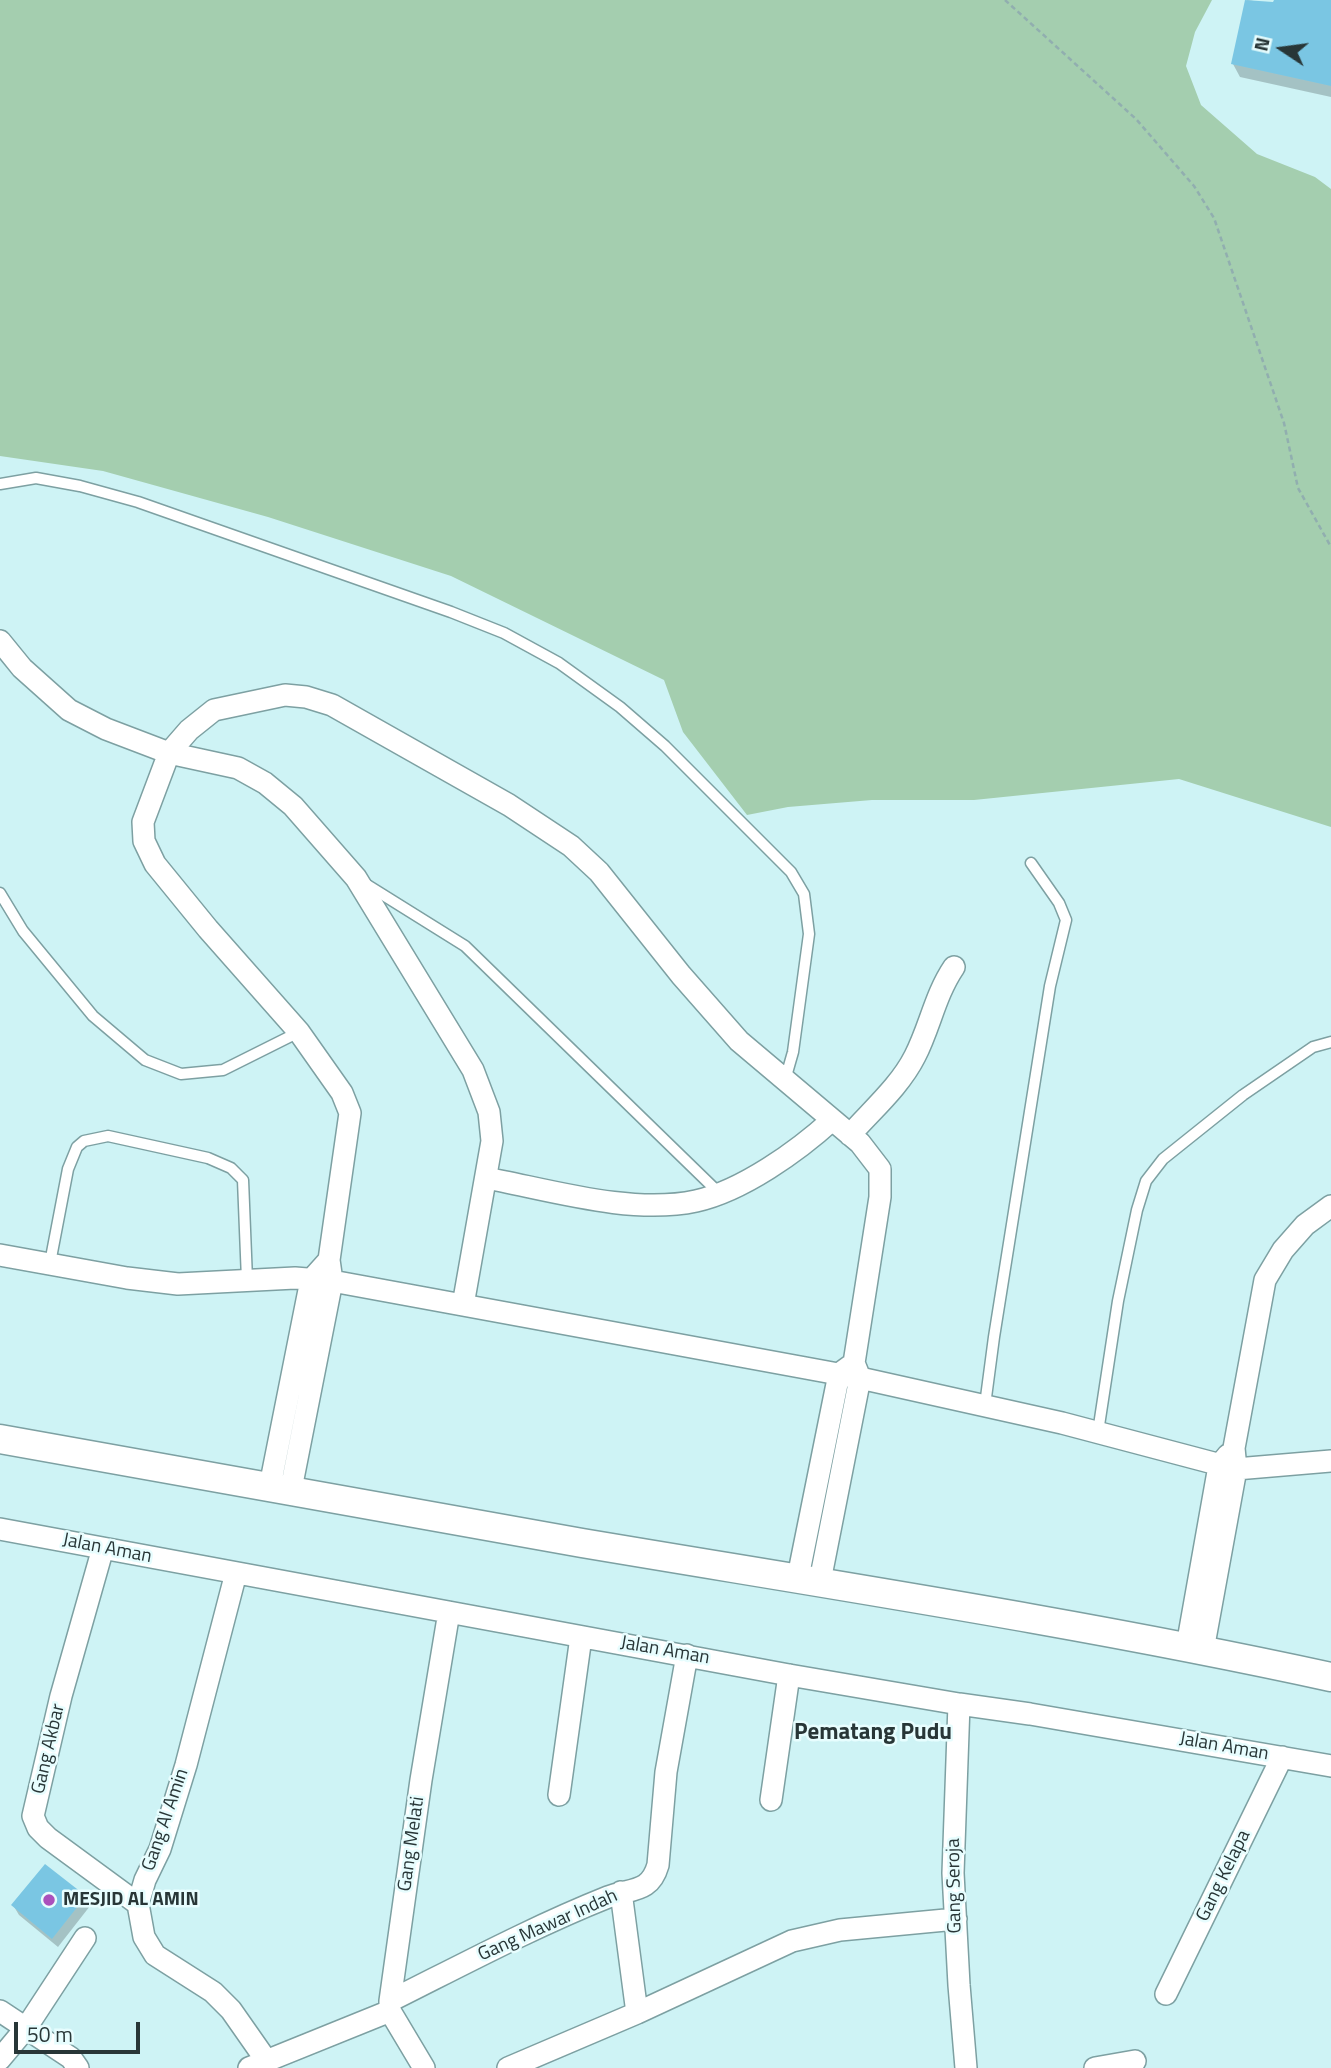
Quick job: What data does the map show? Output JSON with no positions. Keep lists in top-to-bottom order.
{
  "streets": {
    "street": [
      "Jalan Aman",
      "Gang Akbar",
      "Gang Al Amin",
      "Gang Melati",
      "Gang Kelapa",
      "Gang Seroja",
      "Gang Mawar Indah"
    ]
  },
  "crossings": [
    ["Jalan Aman", "Gang Akbar"],
    ["Jalan Aman", "Gang Al Amin"],
    ["Jalan Aman", "Gang Melati"],
    ["Jalan Aman", "Gang Kelapa"],
    ["Jalan Aman", "Gang Seroja"],
    ["Jalan Aman", "Gang Mawar Indah"],
    ["Gang Akbar", "Gang Al Amin"],
    ["Gang Melati", "Gang Mawar Indah"]
  ],
  "districts": ["Pematang Pudu"],
  "places": ["MESJID AL AMIN"],
  "scale_bar": "50 m",
  "north": "left"
}
